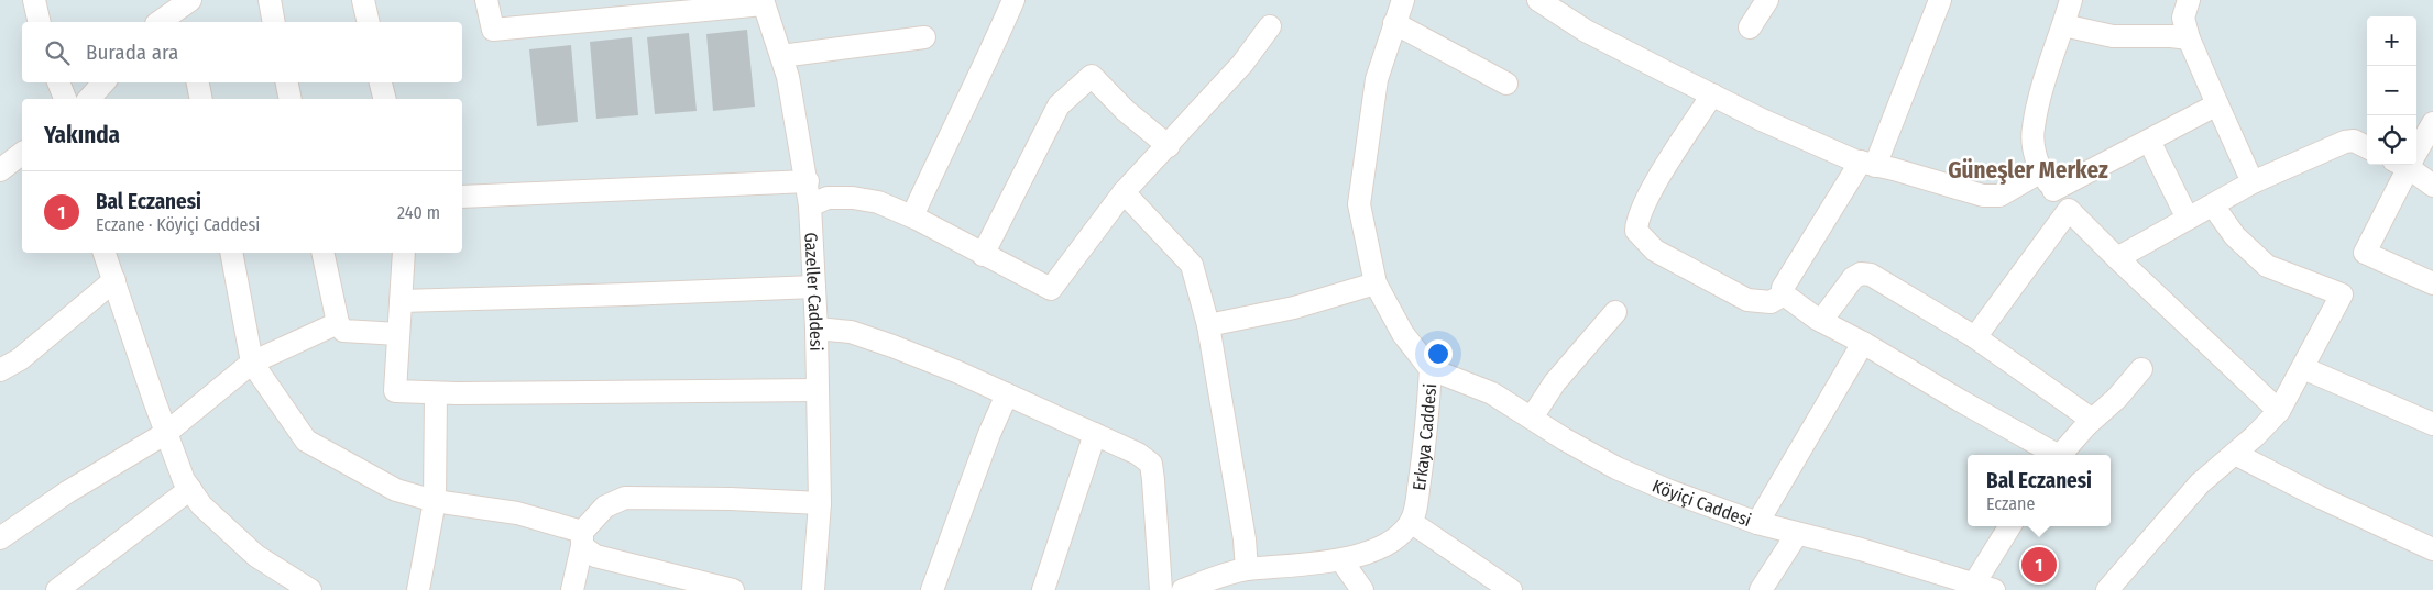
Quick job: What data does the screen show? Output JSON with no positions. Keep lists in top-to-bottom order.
{
  "streets": {
    "street": ["Gazeller Caddesi", "Erkaya Caddesi", "Köyiçi Caddesi"]
  },
  "crossings": [
    ["Erkaya Caddesi", "Köyiçi Caddesi"]
  ],
  "districts": ["Güneşler Merkez"],
  "page": {
    "map_buttons": ["+", "−"],
    "search": "Burada ara",
    "heading": "Yakında",
    "list": [
      {
        "mark": "1",
        "name": "Bal Eczanesi",
        "note": "Eczane · Köyiçi Caddesi",
        "value": "240 m"
      }
    ],
    "popup": ["Bal Eczanesi", "Eczane"],
    "pins": "1"
  }
}
